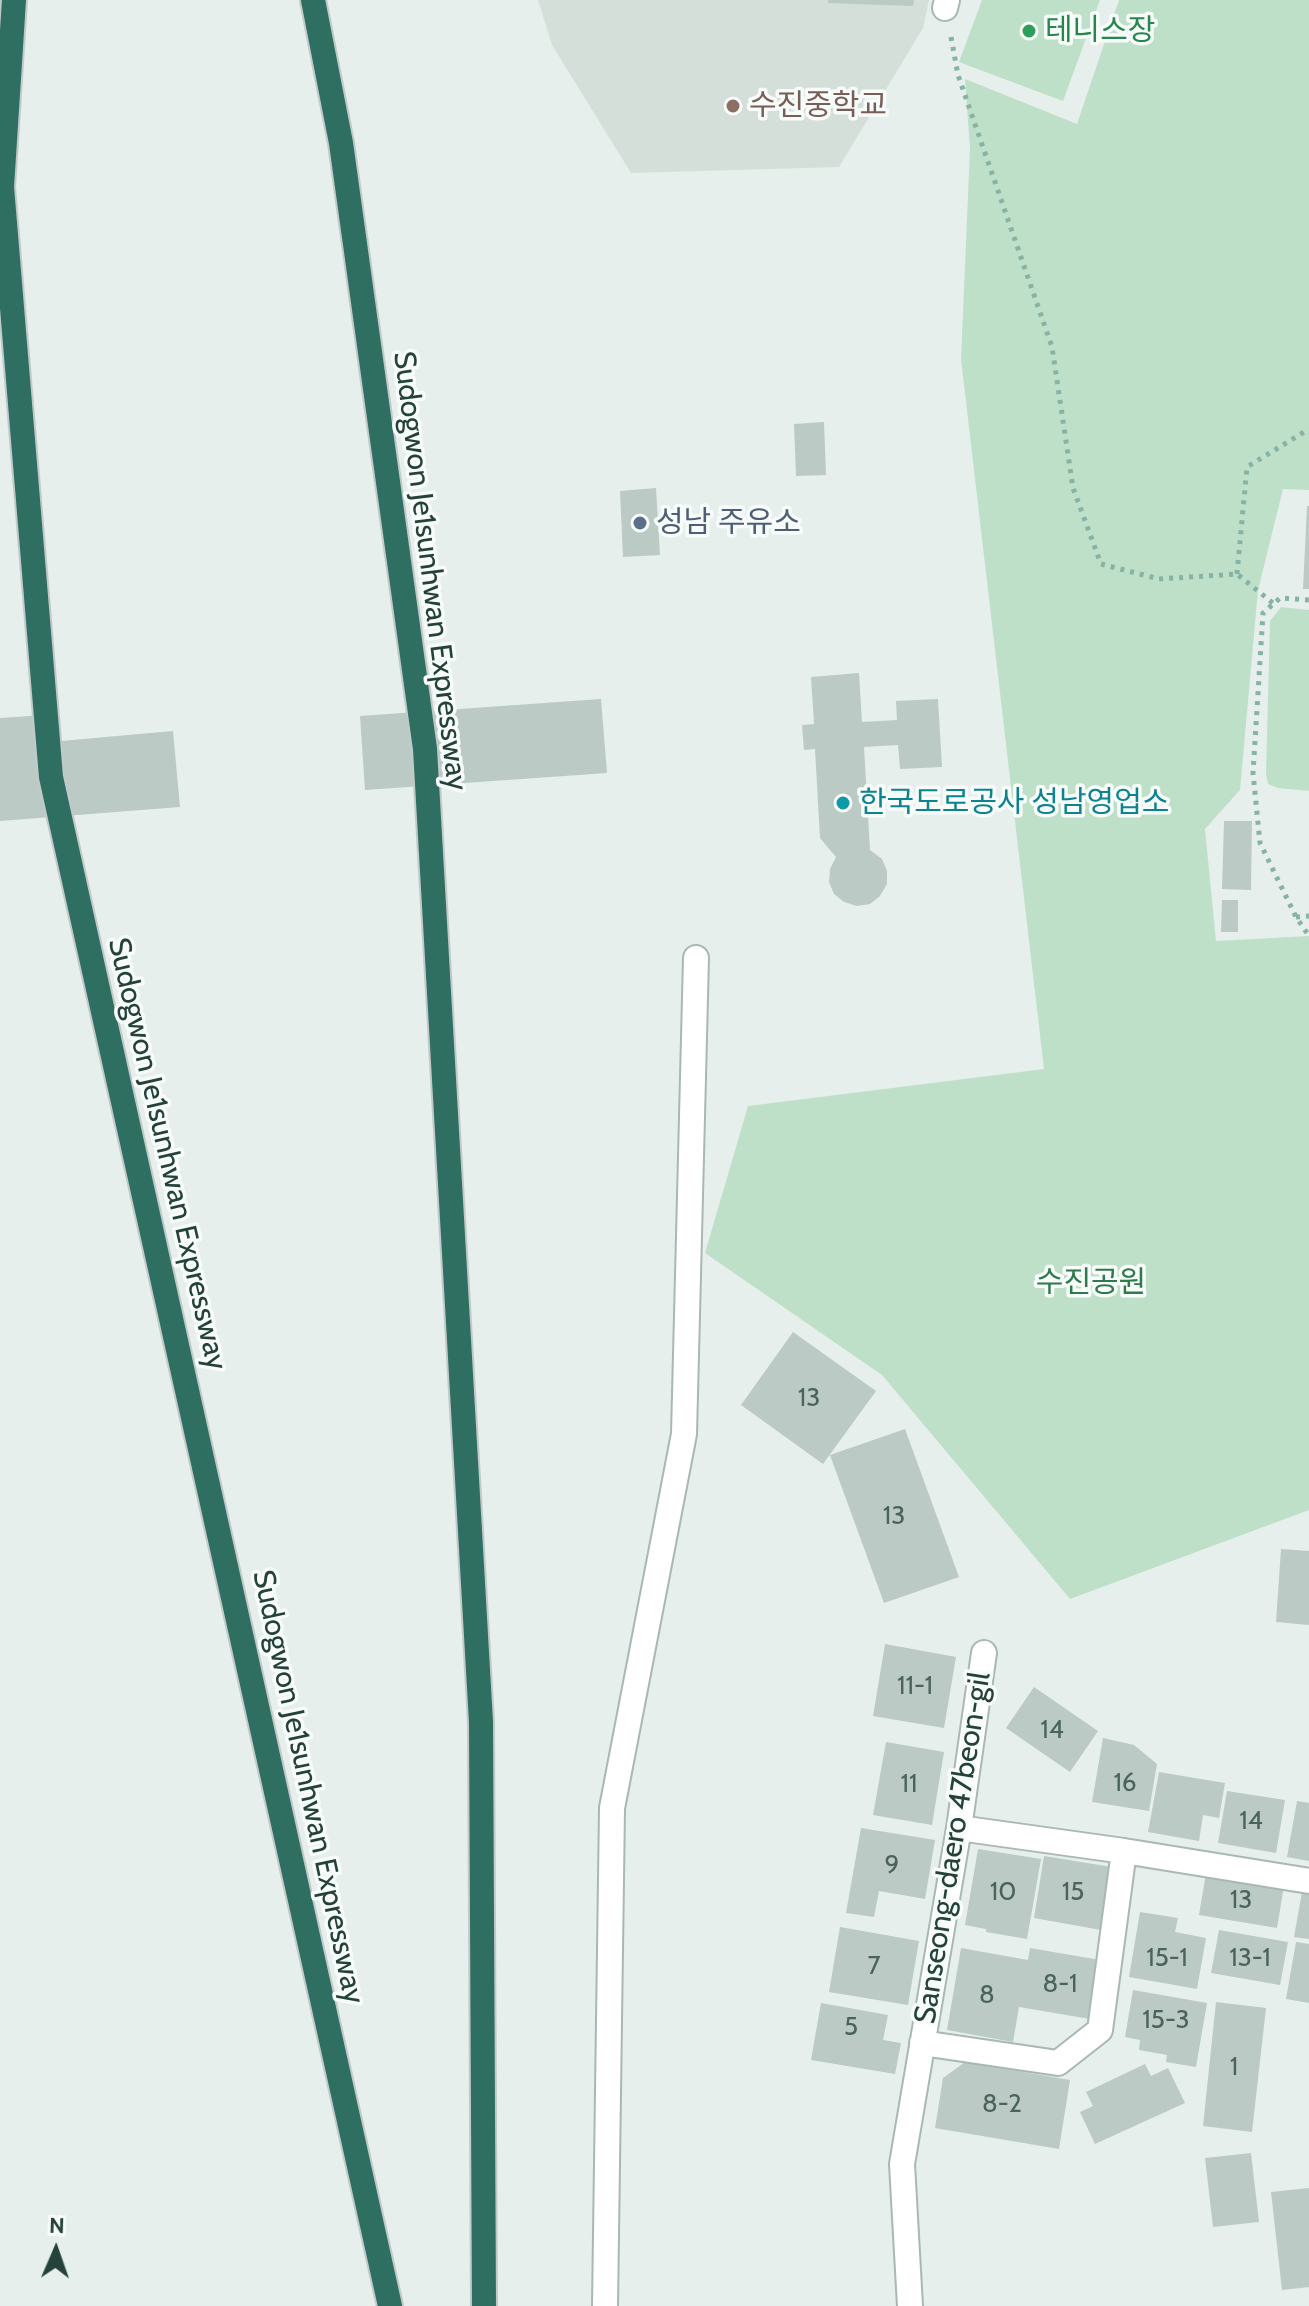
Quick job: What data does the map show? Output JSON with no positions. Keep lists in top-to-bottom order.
{
  "streets": {
    "highway": ["Sudogwon Je1sunhwan Expressway"],
    "street": ["Sanseong-daero 47beon-gil"]
  },
  "parks": ["수진공원"],
  "places": [
    "테니스장",
    "수진중학교",
    "성남 주유소",
    "한국도로공사 성남영업소"
  ],
  "house_numbers": [
    "13",
    "13",
    "11-1",
    "14",
    "16",
    "11",
    "14",
    "9",
    "10",
    "15",
    "13",
    "15-1",
    "13-1",
    "7",
    "8-1",
    "8",
    "15-3",
    "5",
    "1",
    "8-2"
  ],
  "north": "top"
}
